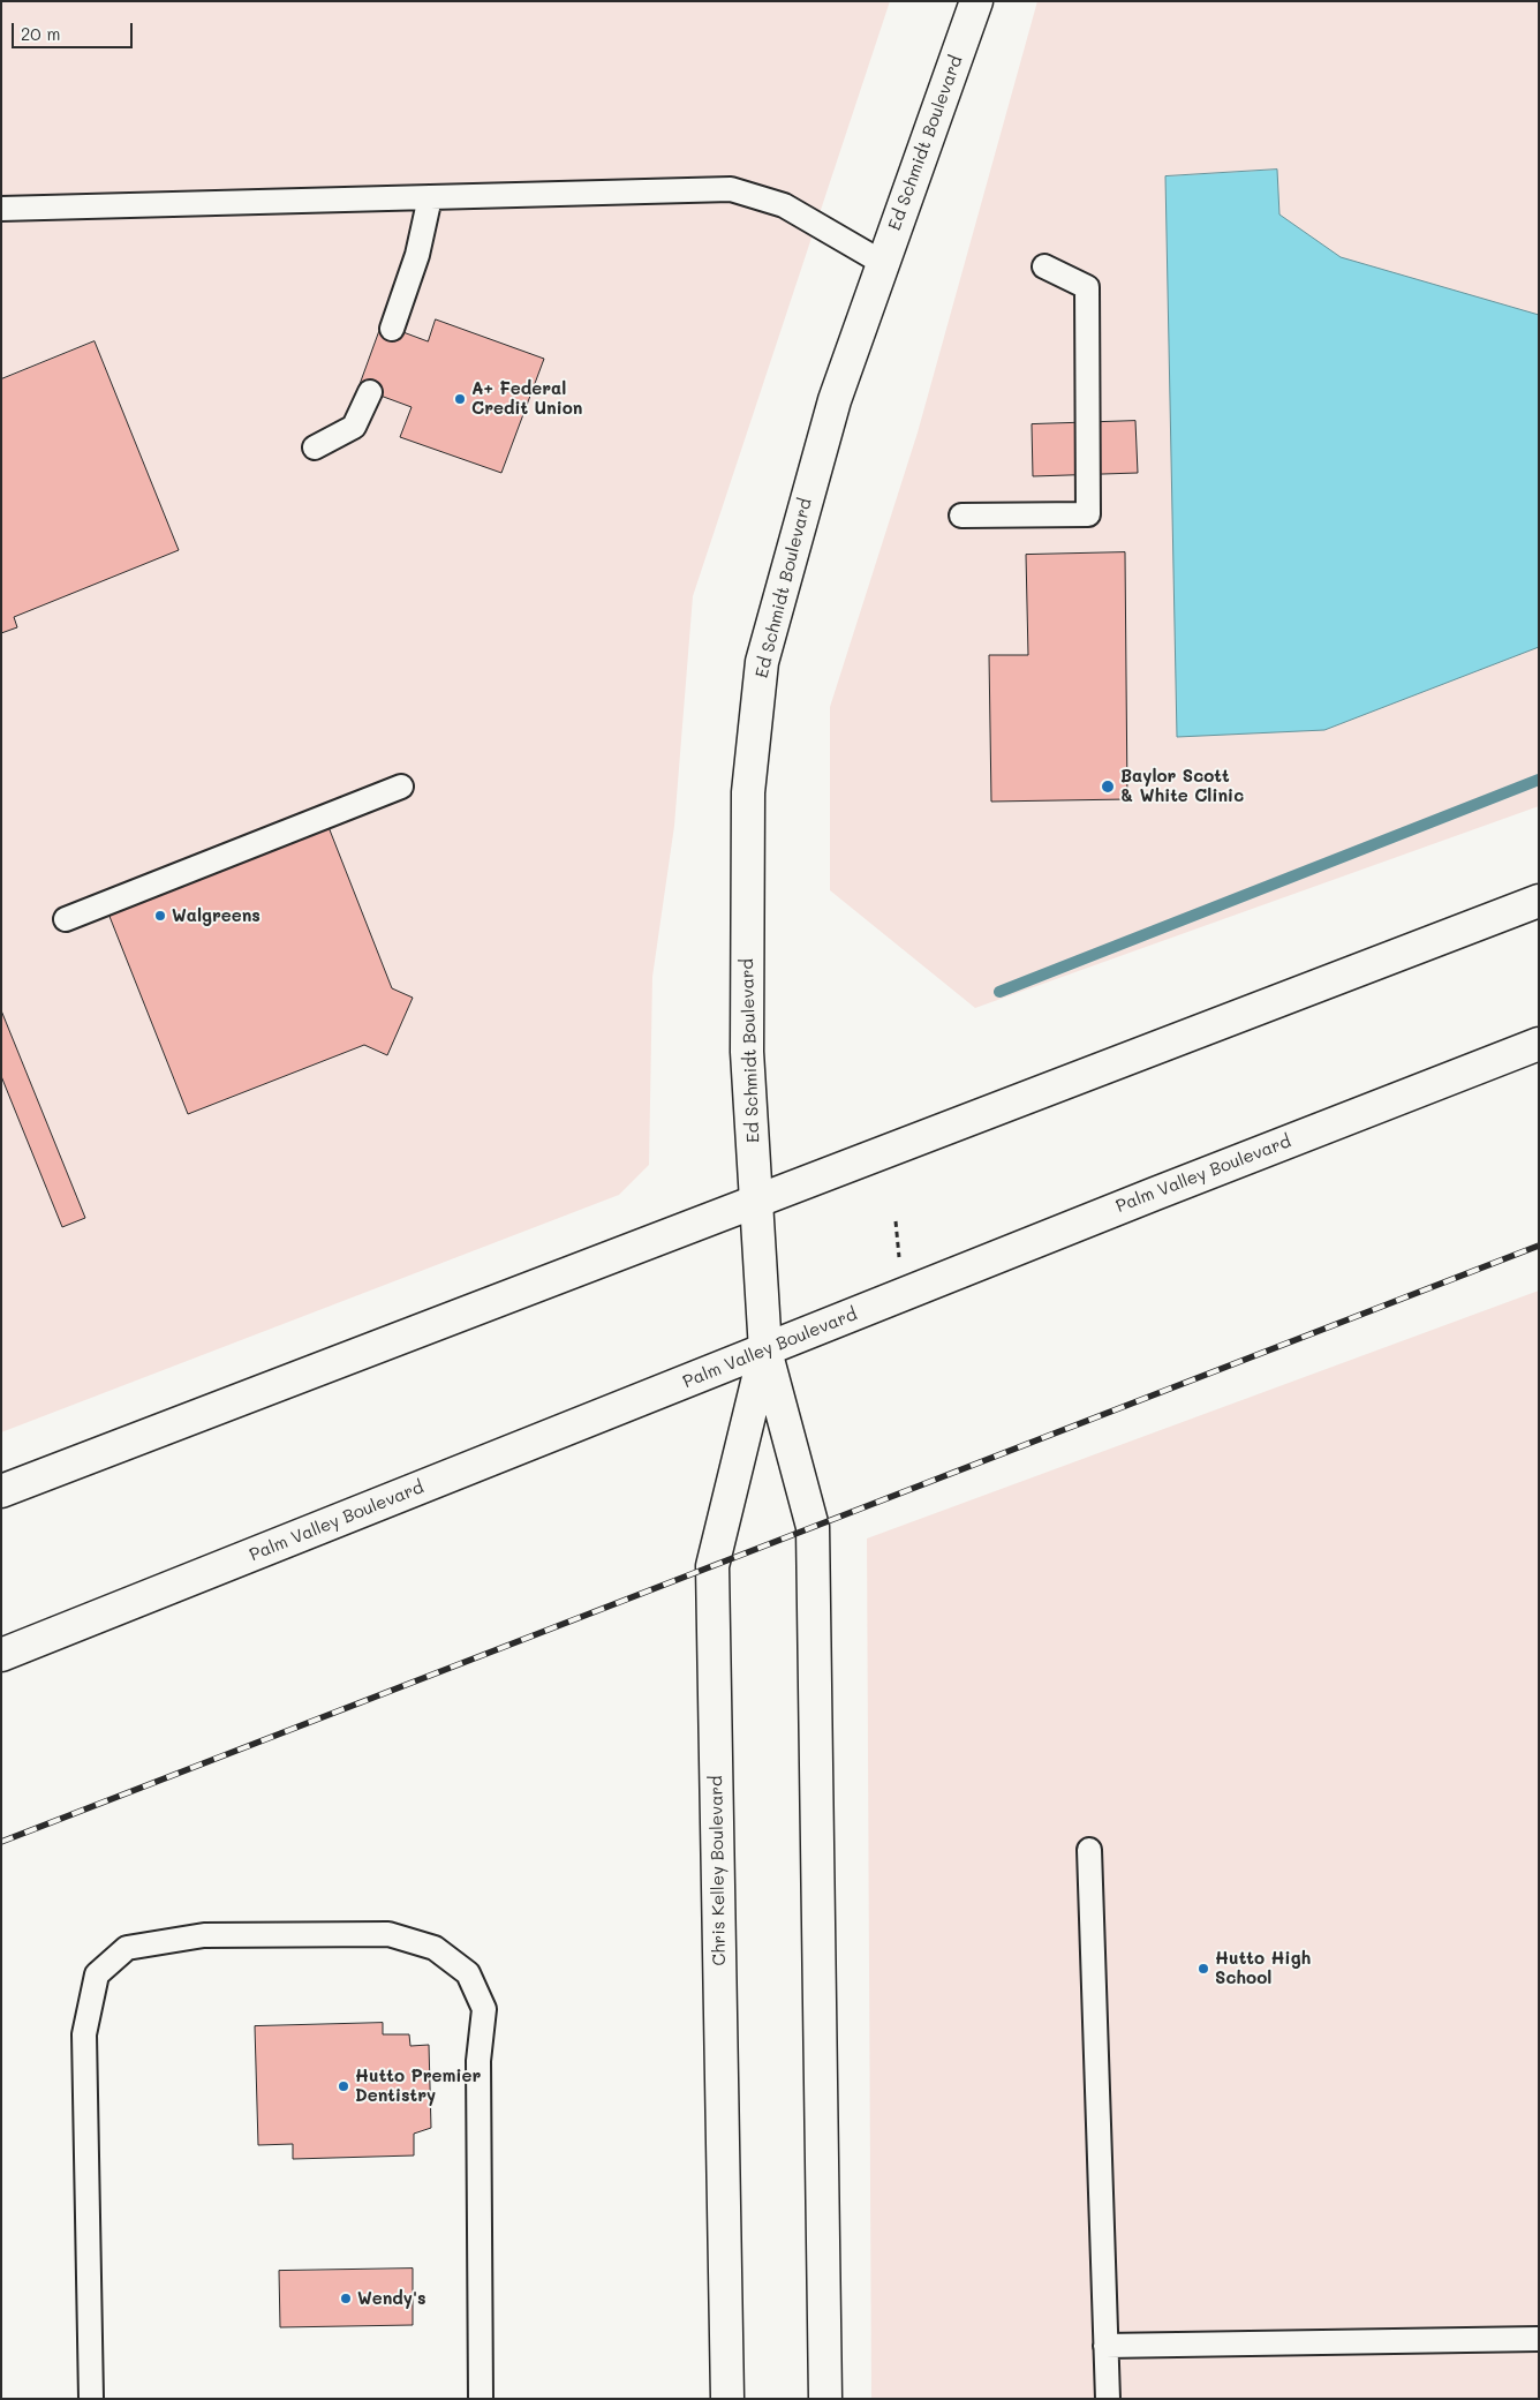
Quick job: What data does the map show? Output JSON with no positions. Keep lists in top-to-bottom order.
{
  "streets": {
    "main road": ["Ed Schmidt Boulevard", "Palm Valley Boulevard", "Chris Kelley Boulevard"]
  },
  "crossings": [
    ["Ed Schmidt Boulevard", "Chris Kelley Boulevard"],
    ["Palm Valley Boulevard", "Chris Kelley Boulevard"]
  ],
  "places": [
    "A+ Federal Credit Union",
    "Baylor Scott & White Clinic",
    "Walgreens",
    "Hutto High School",
    "Hutto Premier Dentistry",
    "Wendy's"
  ],
  "scale_bar": "20 m"
}
